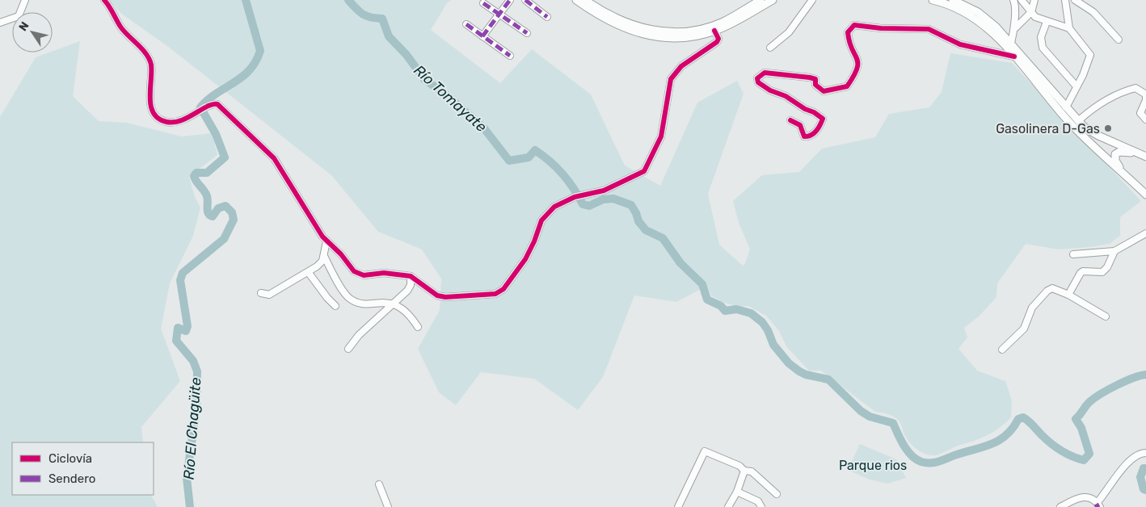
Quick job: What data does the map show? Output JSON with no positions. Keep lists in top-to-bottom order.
{
  "water": ["Río Tomayate", "Río El Chagüite"],
  "parks": ["Parque rios"],
  "places": ["Gasolinera D-Gas"],
  "legend": ["Ciclovía", "Sendero"],
  "north": "top left"
}
